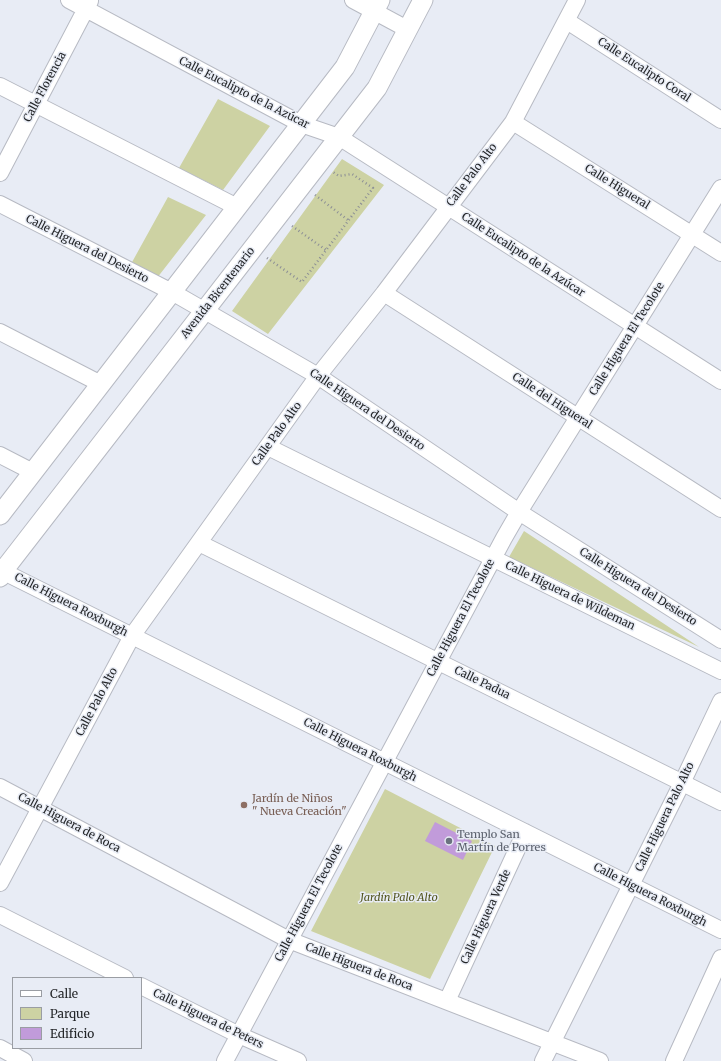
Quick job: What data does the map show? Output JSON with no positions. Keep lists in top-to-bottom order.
{
  "streets": {
    "street": [
      "Calle Eucalipto Coral",
      "Calle Florencia",
      "Calle Eucalipto de la Azúcar",
      "Calle Palo Alto",
      "Calle Higueral",
      "Calle Higuera del Desierto",
      "Avenida Bicentenario",
      "Calle Higuera El Tecolote",
      "Calle del Higueral",
      "Calle Higuera de Wildeman",
      "Calle Higuera Roxburgh",
      "Calle Padua",
      "Calle Higuera Palo Alto",
      "Calle Higuera de Roca",
      "Calle Higuera Verde",
      "Calle Higuera de Peters"
    ]
  },
  "crossings": [
    ["Calle Eucalipto Coral", "Calle Palo Alto"],
    ["Calle Florencia", "Calle Eucalipto de la Azúcar"],
    ["Calle Eucalipto de la Azúcar", "Calle Palo Alto"],
    ["Calle Eucalipto de la Azúcar", "Avenida Bicentenario"],
    ["Calle Eucalipto de la Azúcar", "Calle Higuera El Tecolote"],
    ["Calle Palo Alto", "Calle Higueral"],
    ["Calle Palo Alto", "Calle Higuera del Desierto"],
    ["Calle Palo Alto", "Calle del Higueral"],
    ["Calle Palo Alto", "Calle Higuera de Wildeman"],
    ["Calle Palo Alto", "Calle Higuera Roxburgh"],
    ["Calle Palo Alto", "Calle Padua"],
    ["Calle Palo Alto", "Calle Higuera de Roca"],
    ["Calle Higueral", "Calle Higuera El Tecolote"],
    ["Calle Higuera del Desierto", "Avenida Bicentenario"],
    ["Calle Higuera del Desierto", "Calle Higuera El Tecolote"],
    ["Avenida Bicentenario", "Calle Higuera Roxburgh"],
    ["Calle Higuera El Tecolote", "Calle del Higueral"],
    ["Calle Higuera El Tecolote", "Calle Higuera de Wildeman"],
    ["Calle Higuera El Tecolote", "Calle Higuera Roxburgh"],
    ["Calle Higuera El Tecolote", "Calle Padua"],
    ["Calle Higuera El Tecolote", "Calle Higuera de Roca"],
    ["Calle Higuera El Tecolote", "Calle Higuera de Peters"],
    ["Calle Higuera Roxburgh", "Calle Higuera Palo Alto"],
    ["Calle Higuera Roxburgh", "Calle Higuera Verde"],
    ["Calle Padua", "Calle Higuera Palo Alto"],
    ["Calle Higuera Palo Alto", "Calle Higuera de Roca"],
    ["Calle Higuera de Roca", "Calle Higuera Verde"]
  ],
  "parks": ["Jardín Palo Alto"],
  "places": ["Jardín de Niños \" Nueva Creación\"", "Templo San Martín de Porres"],
  "legend": ["Calle", "Parque", "Edificio"]
}
